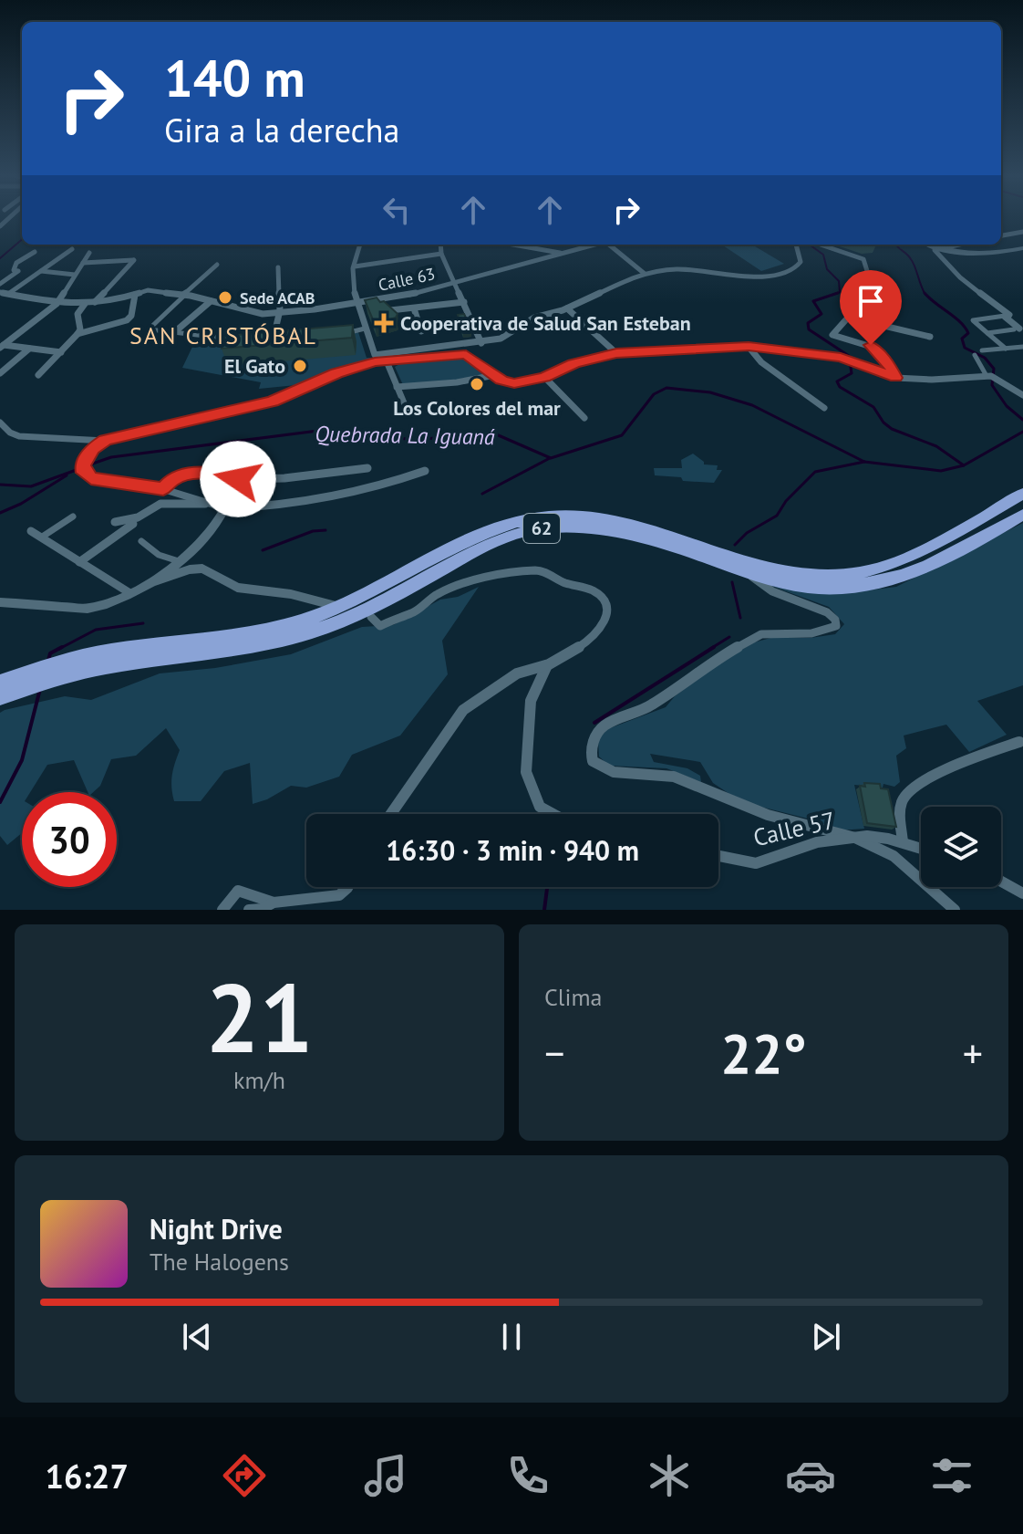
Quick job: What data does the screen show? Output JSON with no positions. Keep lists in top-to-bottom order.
{
  "streets": {
    "highway": ["62"],
    "street": ["Calle 63", "Calle 57"]
  },
  "districts": ["SAN CRISTÓBAL"],
  "water": ["Quebrada La Iguaná"],
  "places": {
    "other": ["Sede ACAB", "El Gato", "Los Colores del mar"],
    "health": ["Cooperativa de Salud San Esteban"]
  },
  "page": {
    "turn": ["140 m", "Gira a la derecha"],
    "limit": "30",
    "trip": "16:30 · 3 min · 940 m",
    "tile": [
      ["21", "km/h"],
      "Clima"
    ],
    "heat": ["−", "22°", "+"],
    "song": ["Night Drive", "The Halogens"],
    "tabs": "16:27"
  }
}
